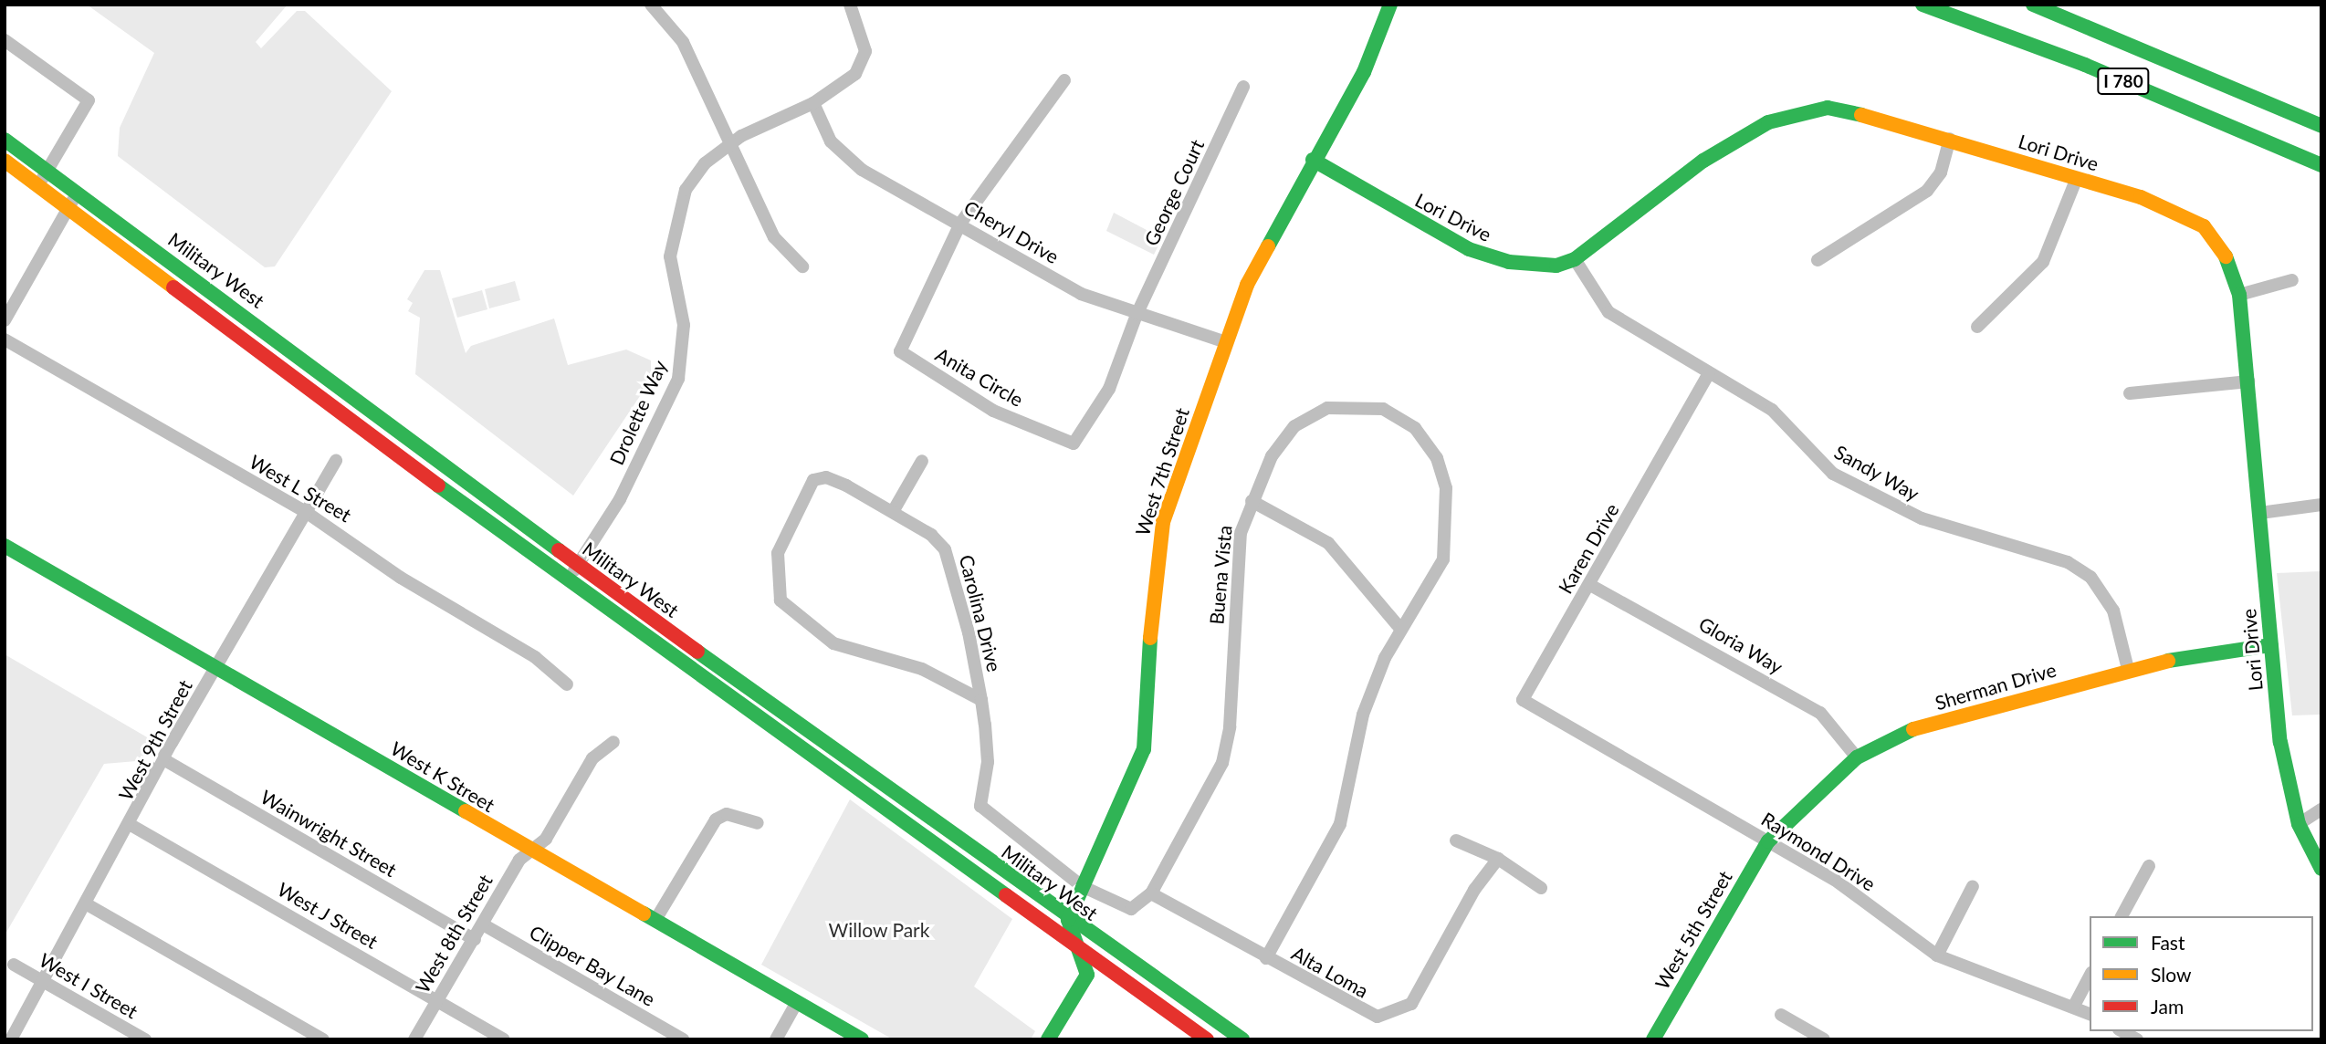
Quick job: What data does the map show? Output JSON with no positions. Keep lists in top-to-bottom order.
{
  "streets": {
    "main road": [
      "I 780",
      "Lori Drive",
      "Military West",
      "West 7th Street",
      "Sherman Drive",
      "West K Street",
      "West 5th Street"
    ],
    "street": [
      "George Court",
      "Cheryl Drive",
      "Anita Circle",
      "Drolette Way",
      "Sandy Way",
      "West L Street",
      "Karen Drive",
      "Buena Vista",
      "Carolina Drive",
      "Gloria Way",
      "West 9th Street",
      "Wainwright Street",
      "Raymond Drive",
      "West J Street",
      "West 8th Street",
      "Clipper Bay Lane",
      "Alta Loma",
      "West I Street"
    ]
  },
  "crossings": [
    ["Lori Drive", "West 7th Street"],
    ["Lori Drive", "Sandy Way"],
    ["Lori Drive", "Sherman Drive"],
    ["George Court", "Cheryl Drive"],
    ["George Court", "Anita Circle"],
    ["Cheryl Drive", "Anita Circle"],
    ["Cheryl Drive", "Drolette Way"],
    ["Cheryl Drive", "West 7th Street"],
    ["Military West", "Drolette Way"],
    ["Military West", "West 7th Street"],
    ["West 7th Street", "Carolina Drive"],
    ["Sandy Way", "Karen Drive"],
    ["Sandy Way", "Sherman Drive"],
    ["West L Street", "West 9th Street"],
    ["Karen Drive", "Gloria Way"],
    ["Karen Drive", "Raymond Drive"],
    ["Buena Vista", "Alta Loma"],
    ["Gloria Way", "Sherman Drive"],
    ["Sherman Drive", "Raymond Drive"],
    ["Sherman Drive", "West 5th Street"],
    ["West 9th Street", "West K Street"],
    ["West 9th Street", "Wainwright Street"],
    ["West 9th Street", "West J Street"],
    ["West 9th Street", "West I Street"],
    ["West K Street", "West 8th Street"],
    ["Wainwright Street", "West 8th Street"],
    ["Raymond Drive", "West 5th Street"],
    ["West J Street", "West 8th Street"],
    ["West 8th Street", "Clipper Bay Lane"]
  ],
  "parks": ["Willow Park"],
  "legend": ["Fast", "Slow", "Jam"]
}
